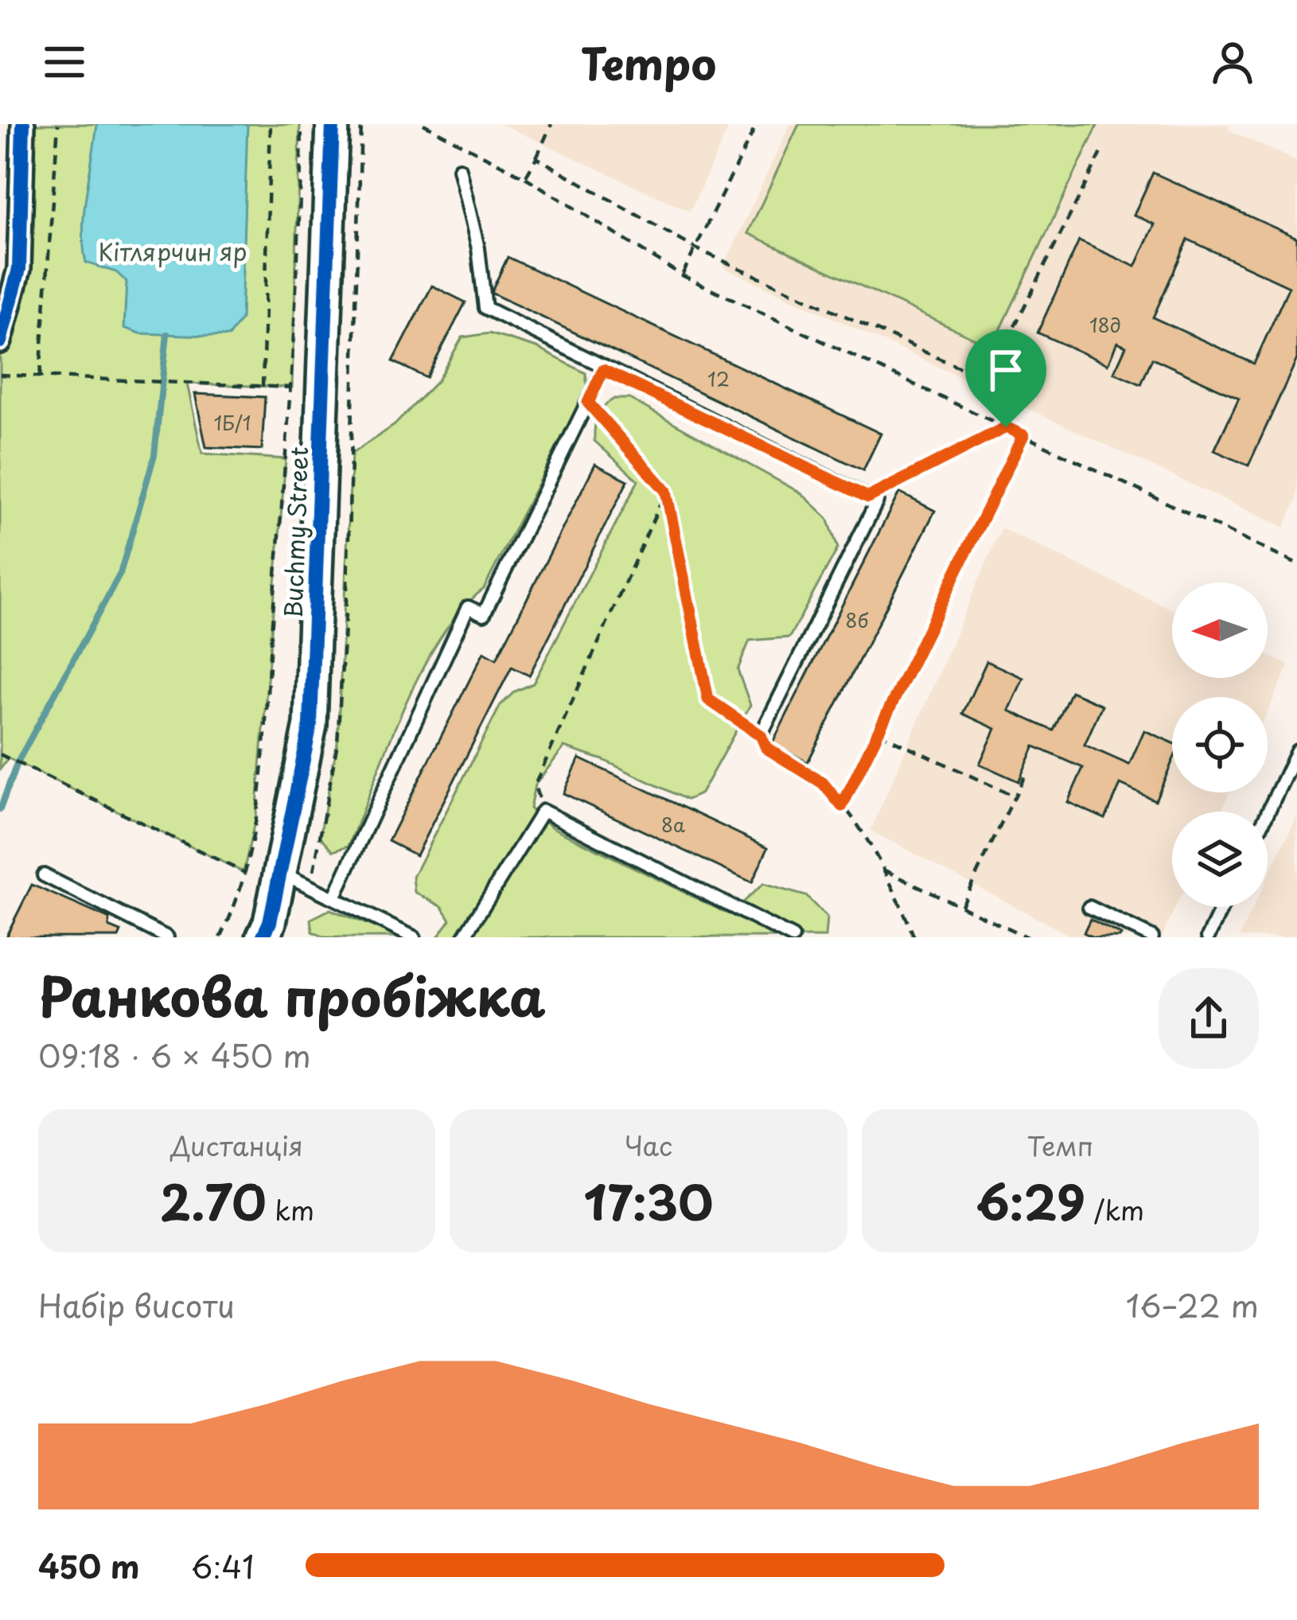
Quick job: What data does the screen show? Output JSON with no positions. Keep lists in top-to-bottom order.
{
  "streets": {
    "street": ["Buchmy Street"]
  },
  "parks": ["Кітлярчин яр"],
  "house_numbers": [
    "18д",
    "12",
    "1Б/1",
    "8б",
    "8а"
  ],
  "north": "left",
  "page": {
    "header": "Tempo",
    "heading": ["Ранкова пробіжка", "09:18 · 6 × 450 m"],
    "stats": [
      ["Дистанція", "2.70 km"],
      ["Час", "17:30"],
      ["Темп", "6:29 /km"]
    ],
    "chart": ["Набір висоти", "16–22 m"],
    "list": [
      {
        "name": "450 m",
        "note": "6:41"
      }
    ]
  }
}
